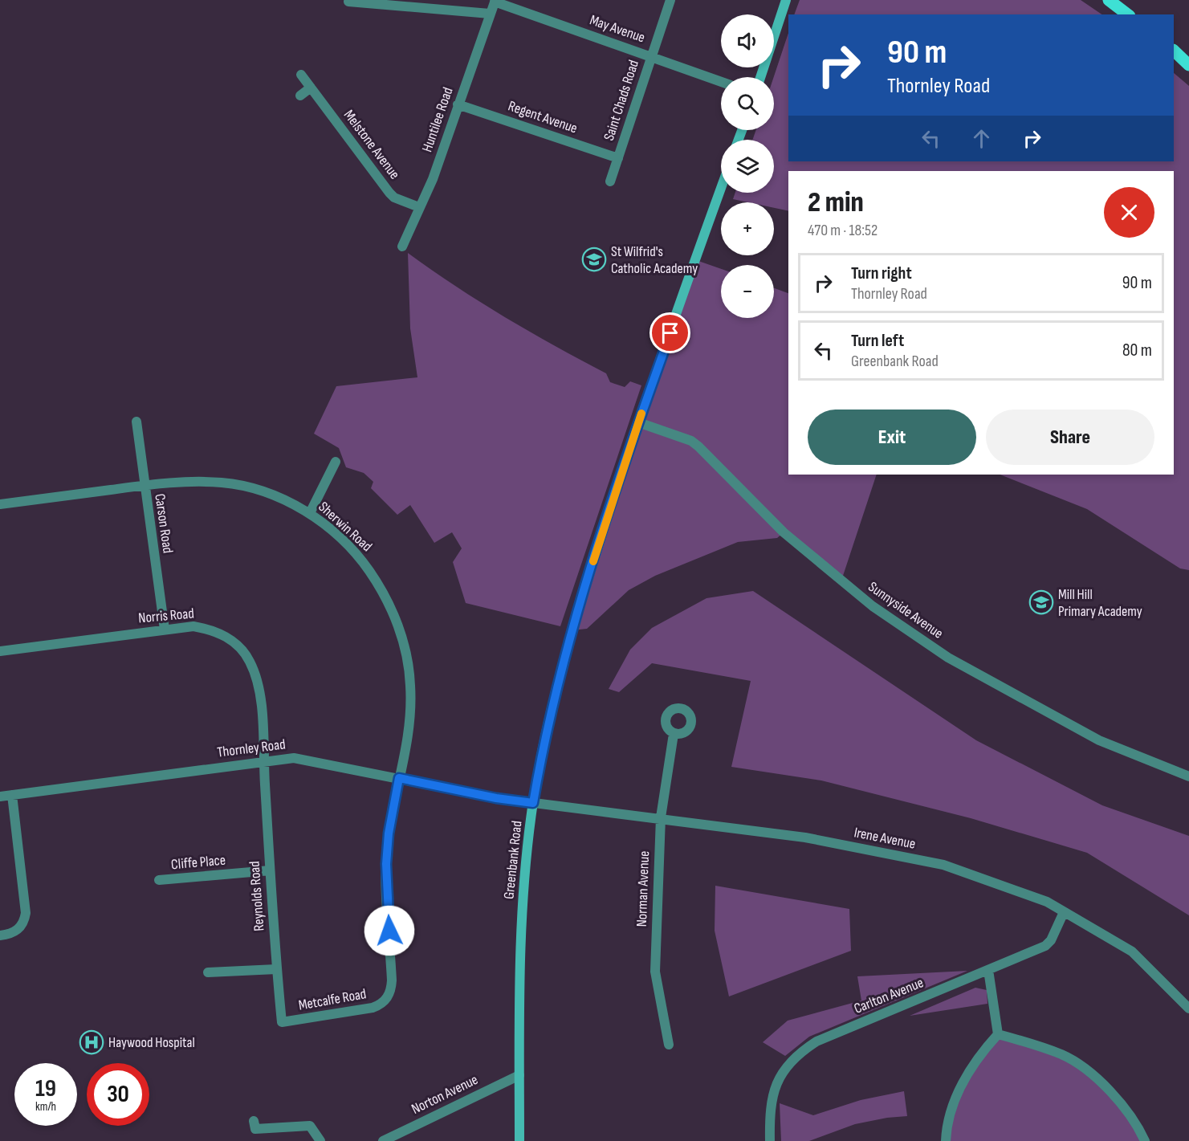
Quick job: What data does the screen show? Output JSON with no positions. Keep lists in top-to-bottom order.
{
  "streets": {
    "street": [
      "May Avenue",
      "Saint Chads Road",
      "Regent Avenue",
      "Huntilee Road",
      "Melstone Avenue",
      "Carson Road",
      "Sherwin Road",
      "Sunnyside Avenue",
      "Norris Road",
      "Thornley Road",
      "Irene Avenue",
      "Greenbank Road",
      "Cliffe Place",
      "Norman Avenue",
      "Reynolds Road",
      "Carlton Avenue",
      "Metcalfe Road",
      "Norton Avenue"
    ]
  },
  "crossings": [
    ["May Avenue", "Saint Chads Road"],
    ["May Avenue", "Huntilee Road"],
    ["Saint Chads Road", "Regent Avenue"],
    ["Regent Avenue", "Huntilee Road"],
    ["Huntilee Road", "Melstone Avenue"],
    ["Carson Road", "Sherwin Road"],
    ["Carson Road", "Norris Road"],
    ["Sherwin Road", "Thornley Road"],
    ["Sherwin Road", "Metcalfe Road"],
    ["Sunnyside Avenue", "Greenbank Road"],
    ["Norris Road", "Thornley Road"],
    ["Norris Road", "Reynolds Road"],
    ["Thornley Road", "Irene Avenue"],
    ["Thornley Road", "Greenbank Road"],
    ["Thornley Road", "Reynolds Road"],
    ["Thornley Road", "Metcalfe Road"],
    ["Irene Avenue", "Greenbank Road"],
    ["Irene Avenue", "Norman Avenue"],
    ["Irene Avenue", "Carlton Avenue"],
    ["Greenbank Road", "Norton Avenue"],
    ["Cliffe Place", "Reynolds Road"],
    ["Reynolds Road", "Metcalfe Road"]
  ],
  "places": {
    "school or university": ["St Wilfrid's Catholic Academy", "Mill Hill Primary Academy"],
    "hospital": ["Haywood Hospital"]
  },
  "page": {
    "map_buttons": ["+", "−"],
    "turn": ["90 m", "Thornley Road"],
    "heading": ["2 min", "470 m · 18:52"],
    "list": [
      {
        "name": "Turn right",
        "note": "Thornley Road",
        "value": "90 m"
      },
      {
        "name": "Turn left",
        "note": "Greenbank Road",
        "value": "80 m"
      }
    ],
    "buttons": ["Exit", "Share"],
    "speed": "19 km/h",
    "limit": "30"
  }
}
